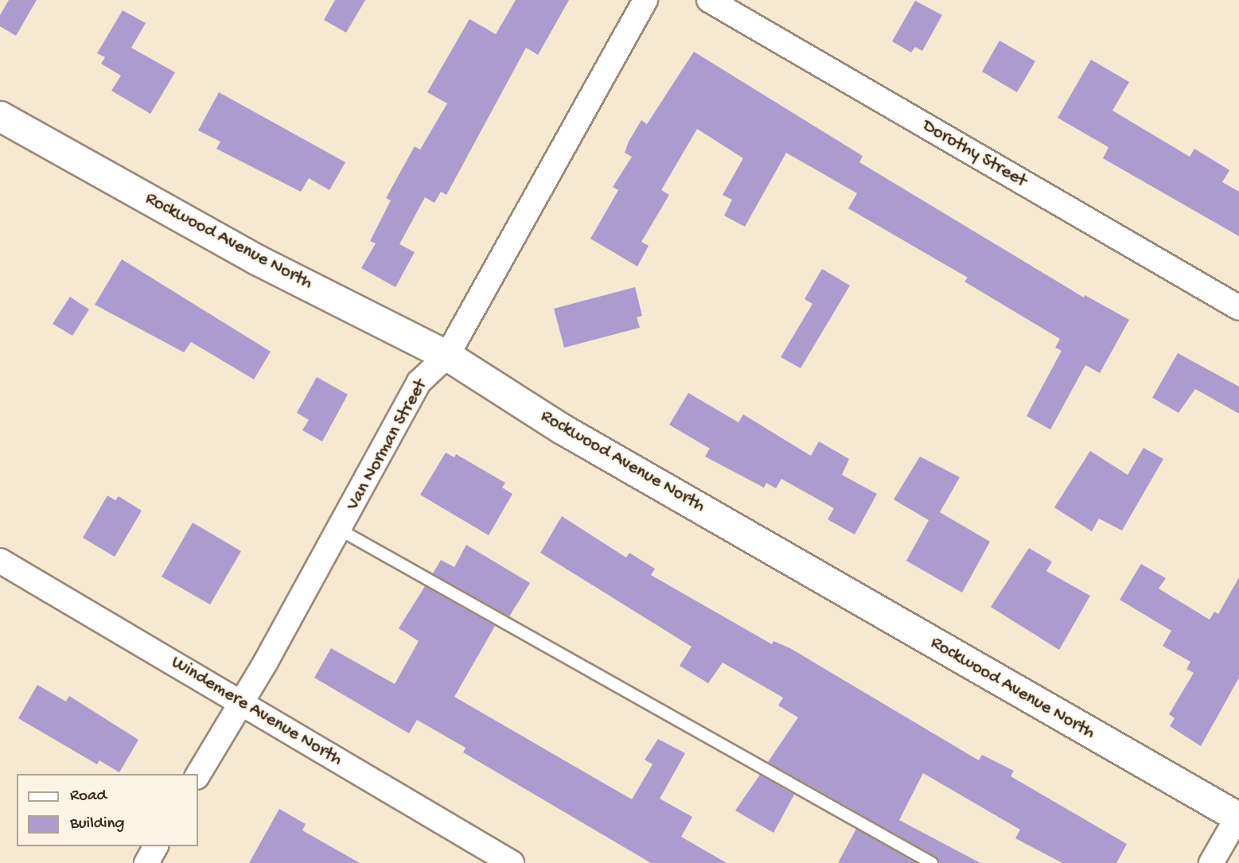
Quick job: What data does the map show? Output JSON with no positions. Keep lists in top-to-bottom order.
{
  "streets": {
    "street": [
      "Dorothy Street",
      "Rockwood Avenue North",
      "Van Norman Street",
      "Windemere Avenue North"
    ]
  },
  "crossings": [
    ["Rockwood Avenue North", "Van Norman Street"],
    ["Van Norman Street", "Windemere Avenue North"]
  ],
  "legend": ["Road", "Building"]
}
